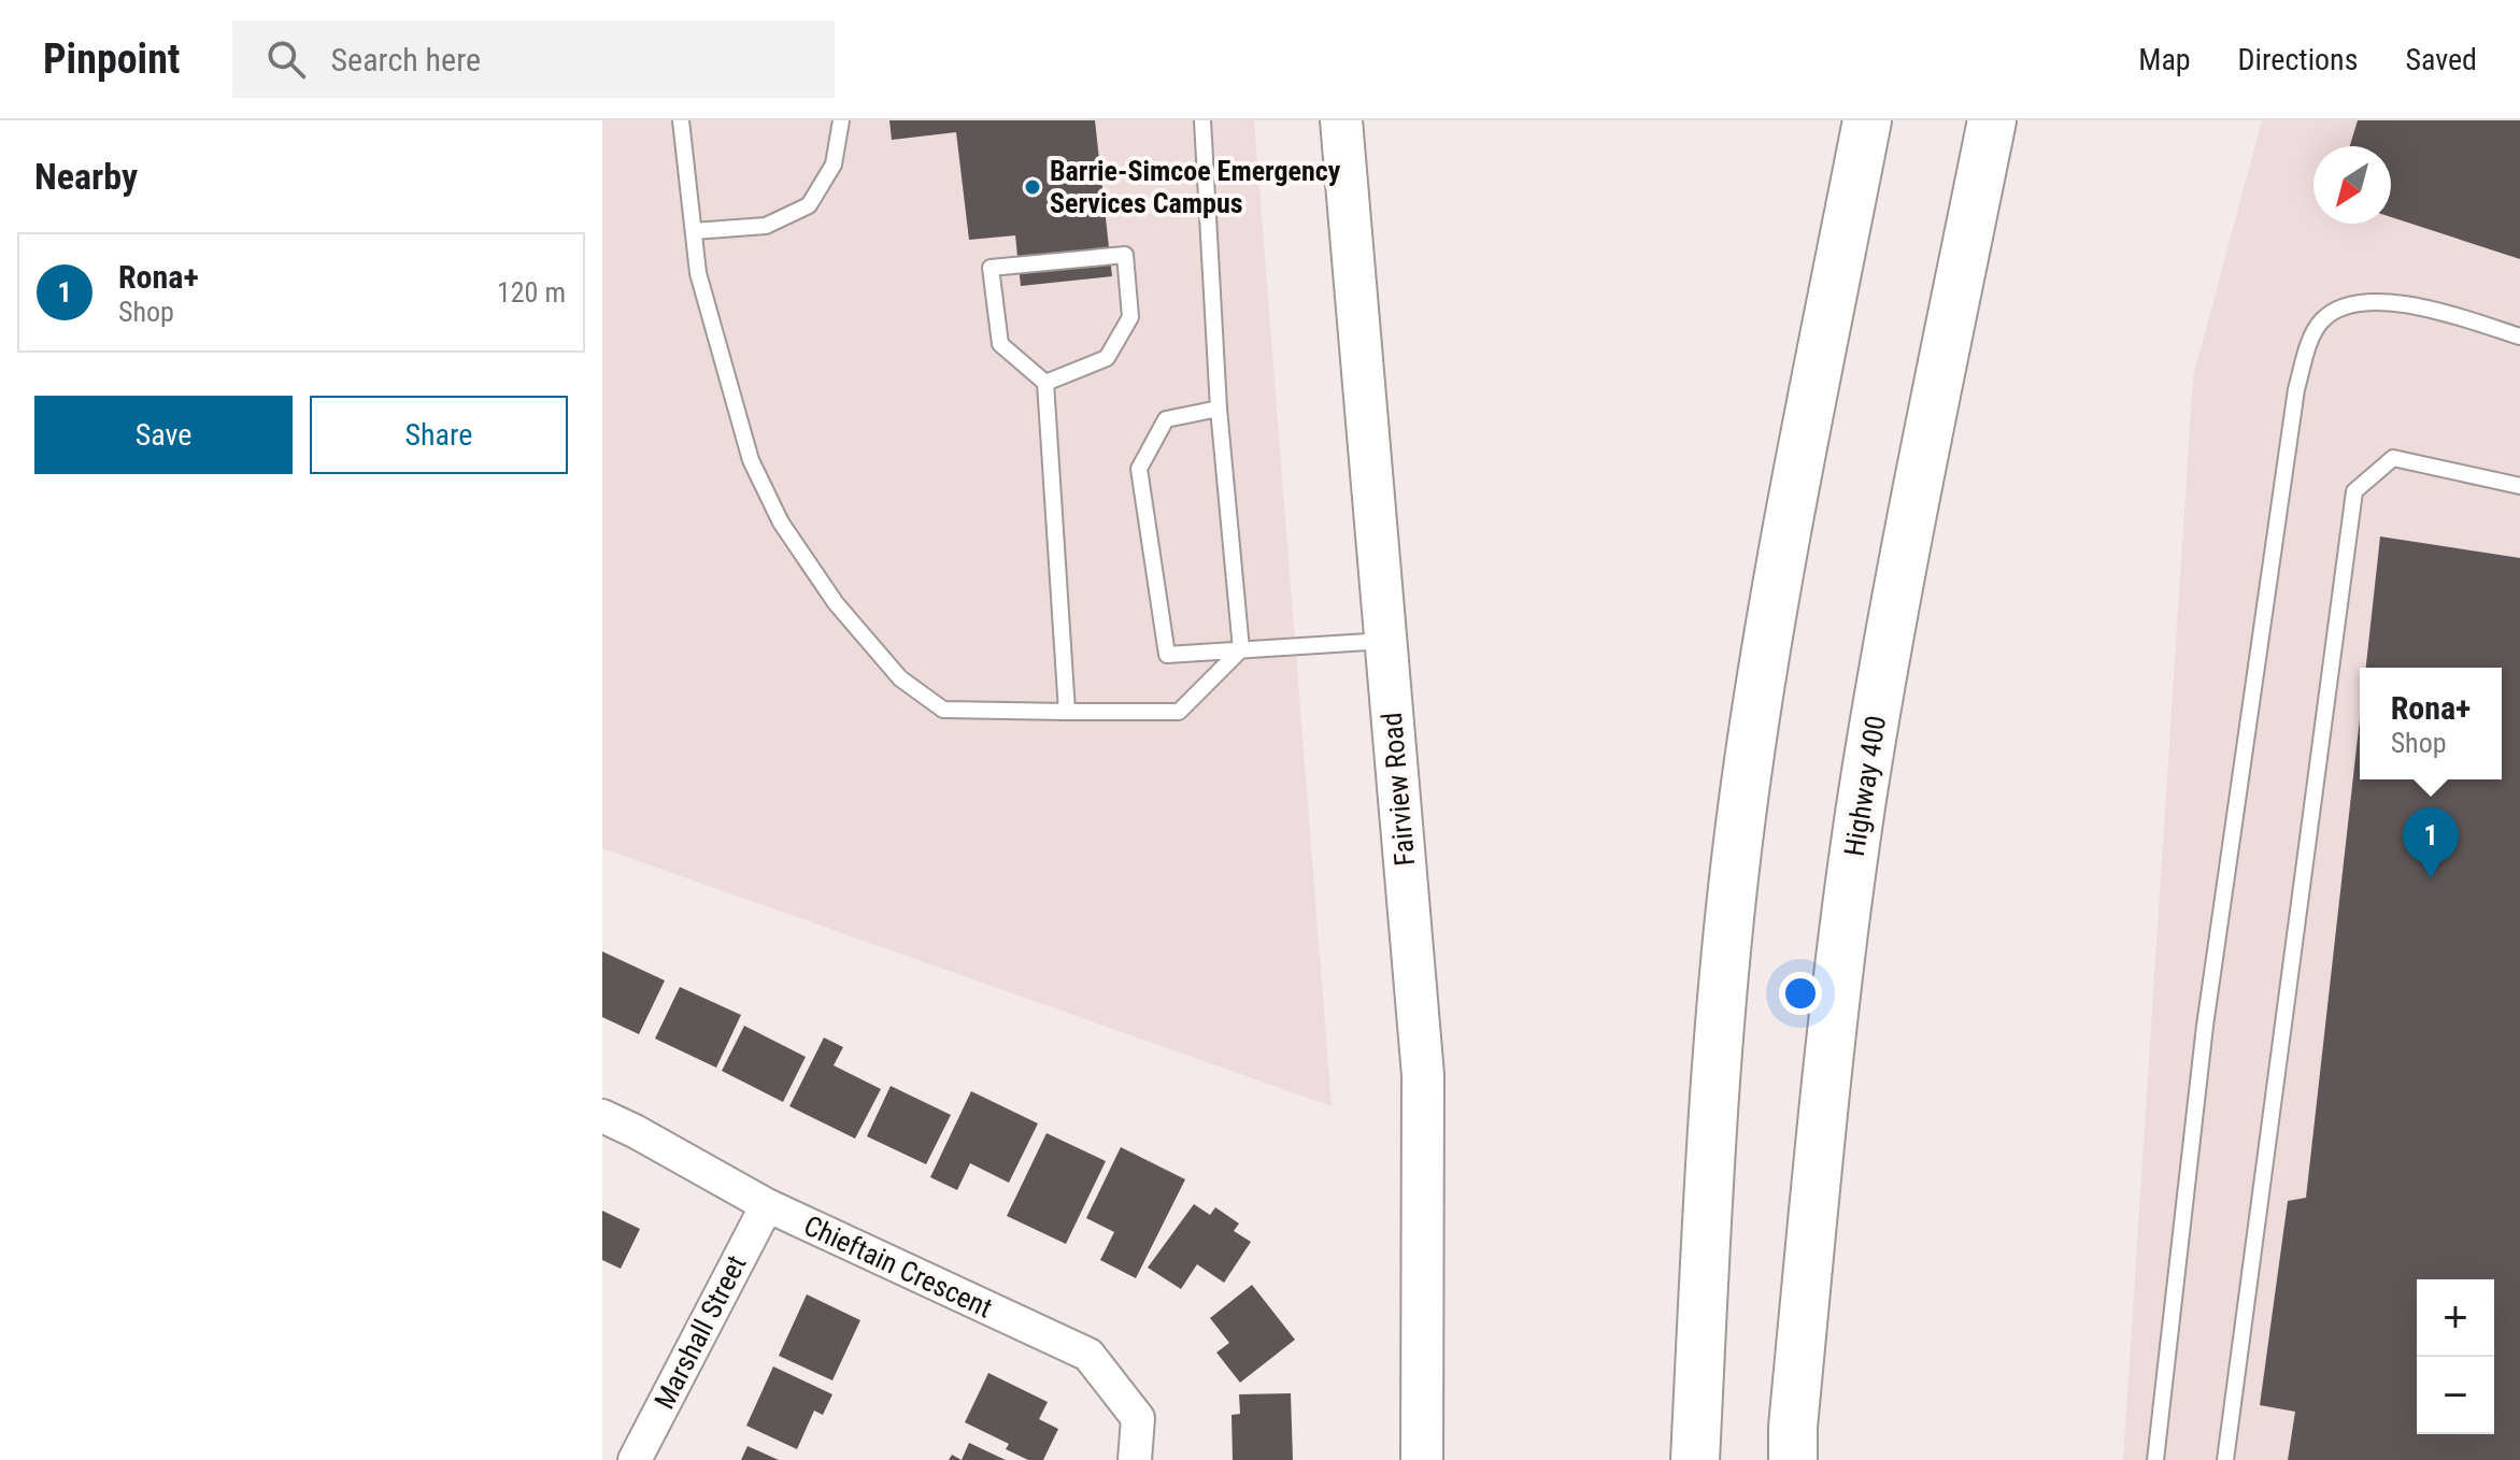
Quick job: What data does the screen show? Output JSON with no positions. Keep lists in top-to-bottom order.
{
  "streets": {
    "highway": ["Highway 400"],
    "street": ["Fairview Road", "Chieftain Crescent", "Marshall Street"]
  },
  "crossings": [
    ["Chieftain Crescent", "Marshall Street"]
  ],
  "places": ["Barrie-Simcoe Emergency Services Campus"],
  "north": "bottom left",
  "page": {
    "header": "Pinpoint",
    "search": "Search here",
    "nav": ["Map", "Directions", "Saved"],
    "heading": "Nearby",
    "list": [
      {
        "mark": "1",
        "name": "Rona+",
        "note": "Shop",
        "value": "120 m"
      }
    ],
    "buttons": ["Save", "Share"],
    "popup": ["Rona+", "Shop"],
    "pins": "1",
    "map_buttons": ["+", "−"]
  }
}
